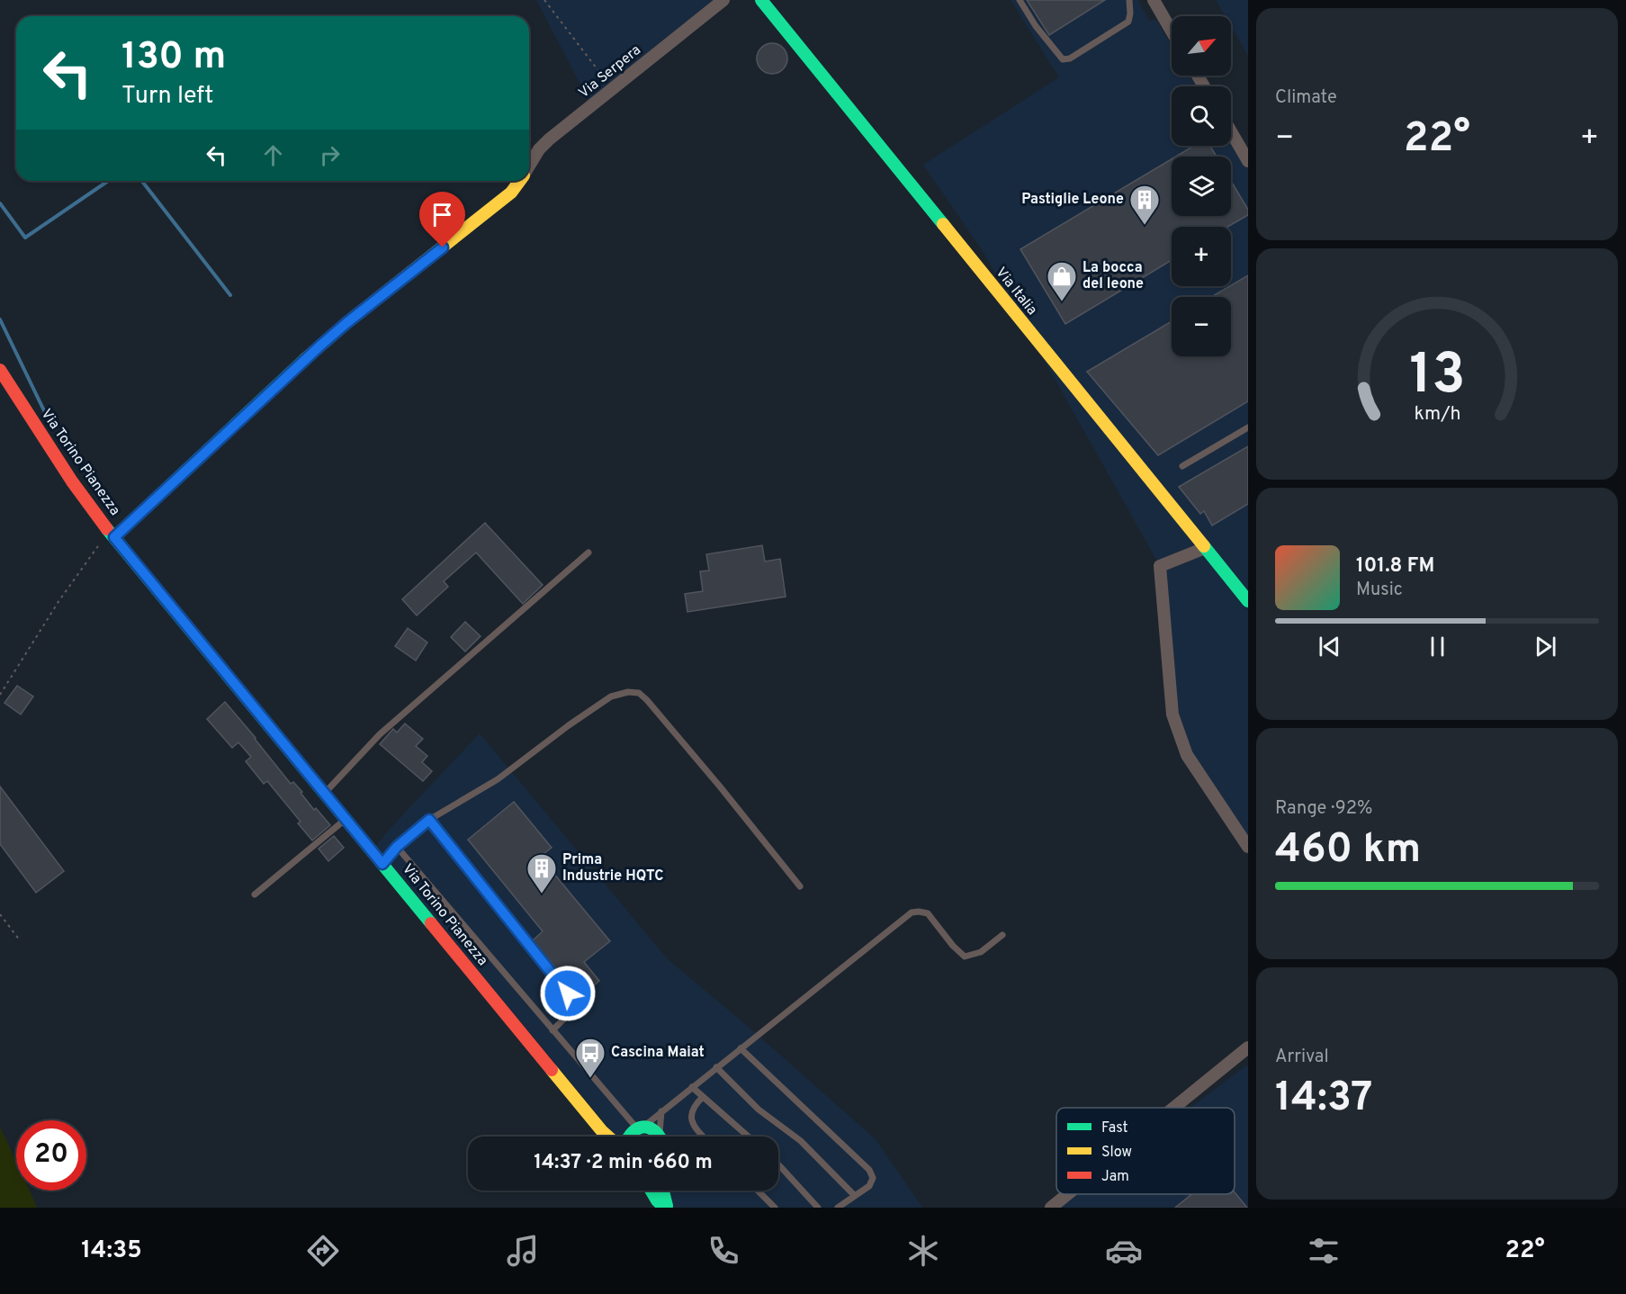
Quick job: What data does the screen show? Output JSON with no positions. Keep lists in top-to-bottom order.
{
  "streets": {
    "street": ["Via Serpera", "Via Italia", "Via Torino Pianezza"]
  },
  "crossings": [
    ["Via Serpera", "Via Torino Pianezza"]
  ],
  "places": {
    "building": ["Pastiglie Leone", "Prima Industrie HQTC"],
    "shop": ["La bocca del leone"],
    "bus stop": ["Cascina Maiat"]
  },
  "legend": ["Fast", "Slow", "Jam"],
  "north": "top right",
  "page": {
    "tile": [
      "Climate",
      ["Range · 92%", "460 km"],
      ["Arrival", "14:37"]
    ],
    "map_buttons": ["+", "−"],
    "turn": ["130 m", "Turn left"],
    "heat": ["−", "22°", "+"],
    "song": ["101.8 FM", "Music"],
    "limit": "20",
    "trip": "14:37 · 2 min · 660 m",
    "tabs": ["14:35", "22°"],
    "gauge": ["13", "km/h"]
  }
}
